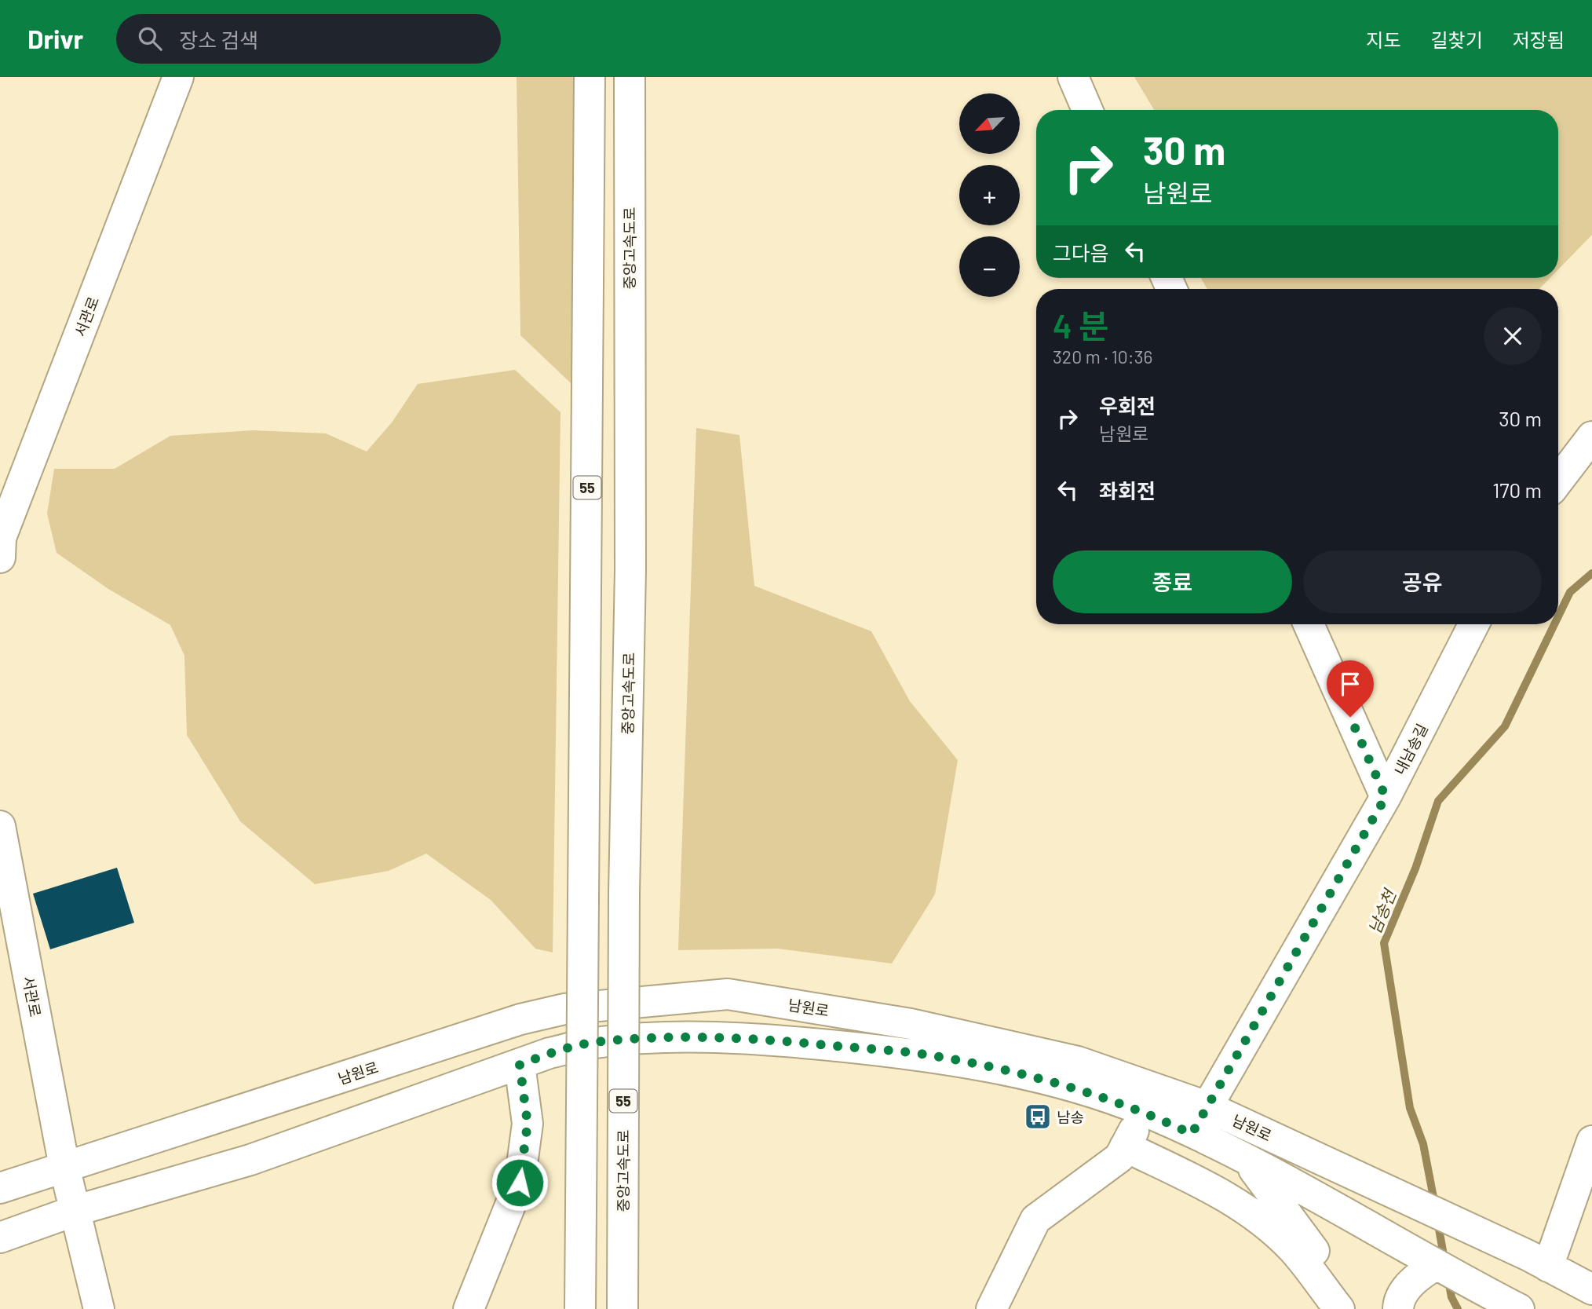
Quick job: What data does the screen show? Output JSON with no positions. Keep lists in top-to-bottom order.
{
  "streets": {
    "main road": [
      "중앙고속도로",
      "서관로",
      "55",
      "내남송길",
      "남원로"
    ]
  },
  "crossings": [
    ["서관로", "남원로"],
    ["내남송길", "남원로"]
  ],
  "water": ["남송천"],
  "places": {
    "bus stop": ["남송"]
  },
  "north": "bottom left",
  "page": {
    "header": "Drivr",
    "search": "장소 검색",
    "nav": ["지도", "길찾기", "저장됨"],
    "map_buttons": ["+", "−"],
    "turn": ["30 m", "남원로"],
    "then": "그다음",
    "heading": ["4 분", "320 m · 10:36"],
    "list": [
      {
        "name": "우회전",
        "note": "남원로",
        "value": "30 m"
      },
      {
        "name": "좌회전",
        "value": "170 m"
      }
    ],
    "buttons": ["종료", "공유"]
  }
}
